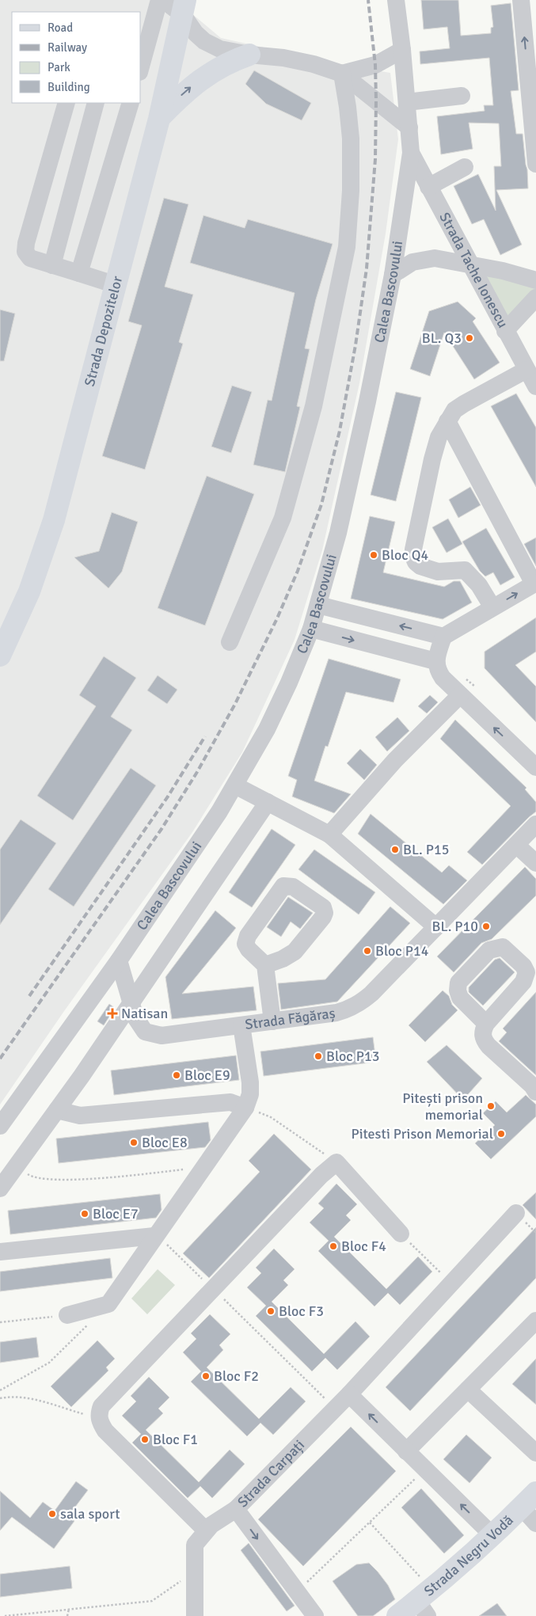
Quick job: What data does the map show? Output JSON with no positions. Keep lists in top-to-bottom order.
{
  "streets": {
    "main road": ["Strada Depozitelor", "Strada Negru Vodă"],
    "street": [
      "Strada Tache Ionescu",
      "Calea Bascovului",
      "Strada Făgăraș",
      "Strada Carpați"
    ]
  },
  "crossings": [
    ["Strada Tache Ionescu", "Calea Bascovului"],
    ["Calea Bascovului", "Strada Făgăraș"]
  ],
  "places": {
    "other": [
      "BL. Q3",
      "Bloc Q4",
      "BL. P15",
      "BL. P10",
      "Bloc P14",
      "Bloc P13",
      "Bloc E9",
      "Pitești prison memorial",
      "Pitesti Prison Memorial",
      "Bloc E8",
      "Bloc E7",
      "Bloc F4",
      "Bloc F3",
      "Bloc F2",
      "Bloc F1",
      "sala sport"
    ],
    "health": ["Natisan"]
  },
  "legend": [
    "Road",
    "Railway",
    "Park",
    "Building"
  ]
}
